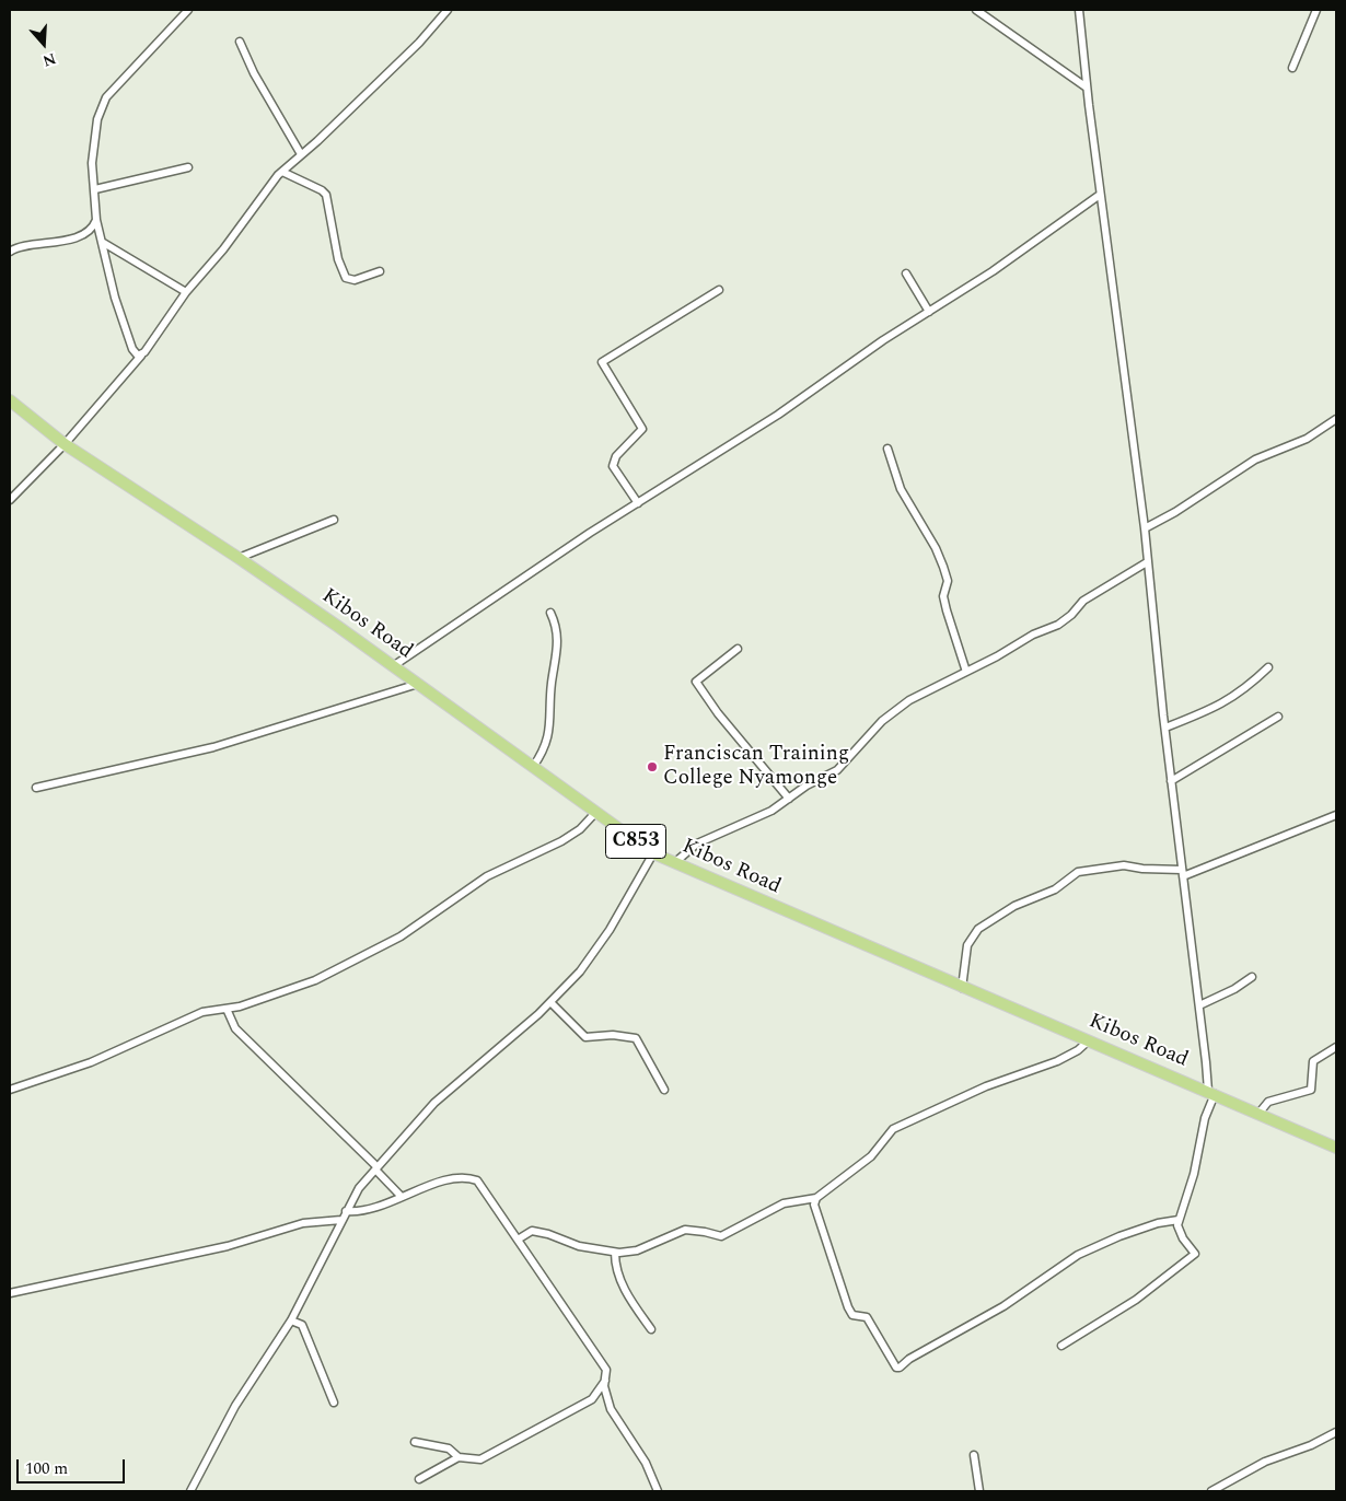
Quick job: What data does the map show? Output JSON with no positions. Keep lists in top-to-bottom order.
{
  "streets": {
    "main road": ["Kibos Road", "C853"]
  },
  "places": ["Franciscan Training College Nyamonge"],
  "scale_bar": "100 m",
  "north": "bottom"
}
